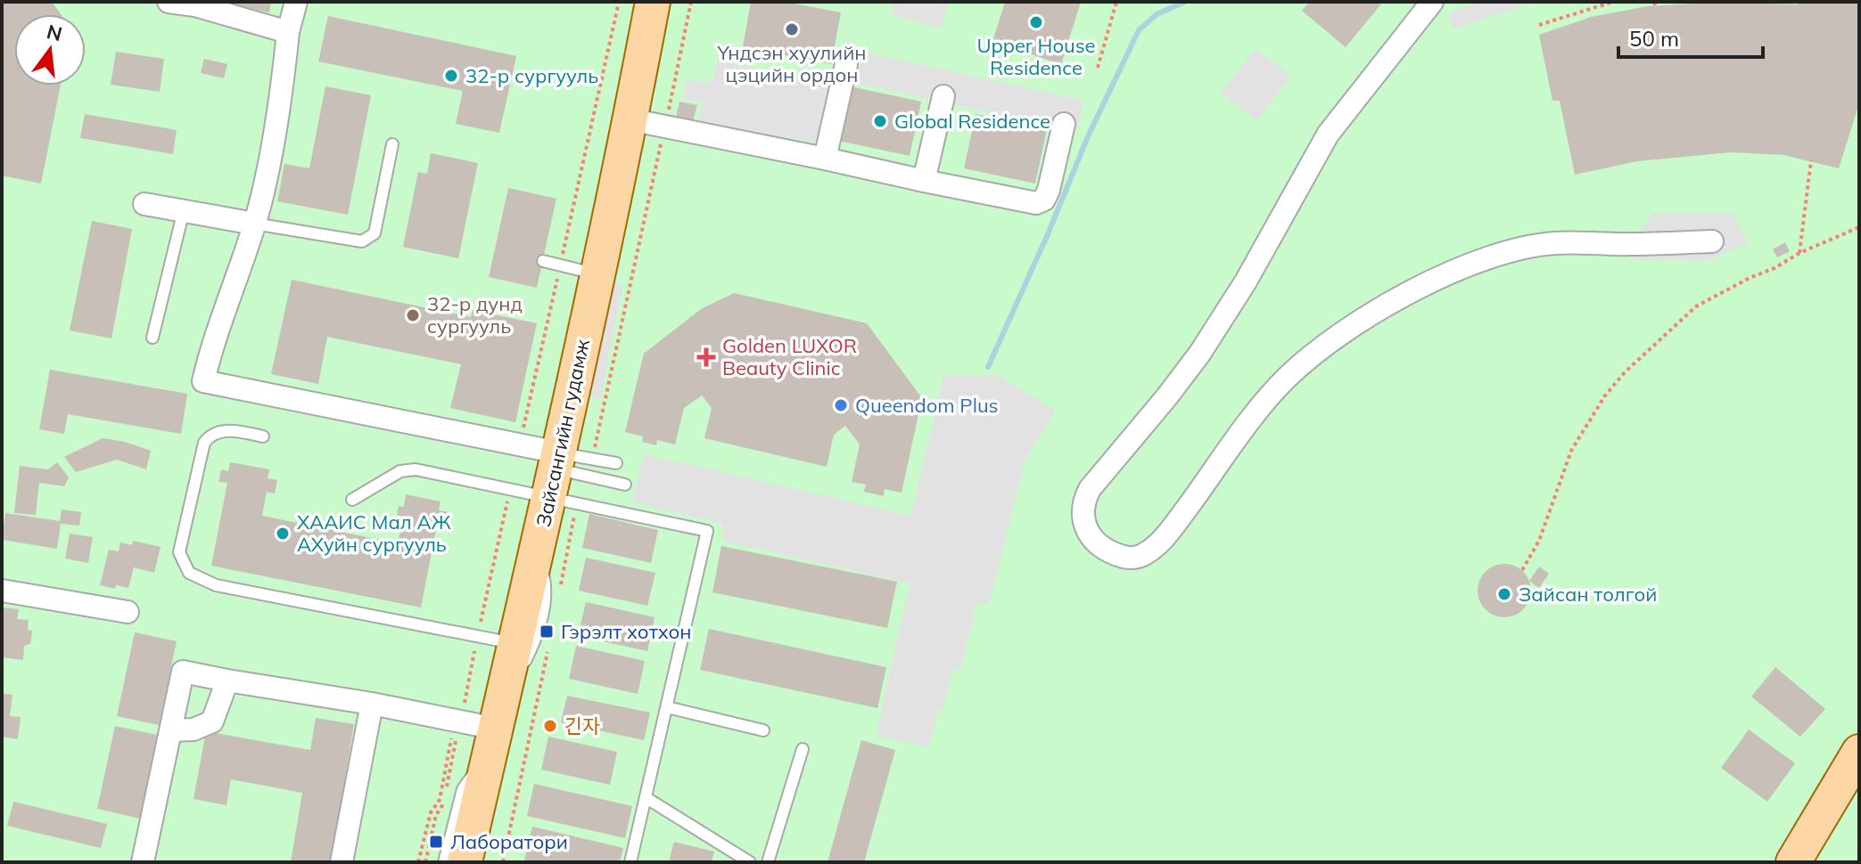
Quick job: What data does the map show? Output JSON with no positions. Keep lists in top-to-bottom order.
{
  "streets": {
    "main road": ["Зайсангийн гудамж"]
  },
  "places": {
    "other": [
      "Upper House Residence",
      "Үндсэн хуулийн цэцийн ордон",
      "32-р сургууль",
      "Global Residence",
      "32-р дунд сургууль",
      "Queendom Plus",
      "ХААИС Мал АЖ АХуйн сургууль",
      "Зайсан толгой",
      "긴자"
    ],
    "health": ["Golden LUXOR Beauty Clinic"],
    "transit": ["Гэрэлт хотхон", "Лаборатори"]
  },
  "scale_bar": "50 m",
  "north": "top"
}
